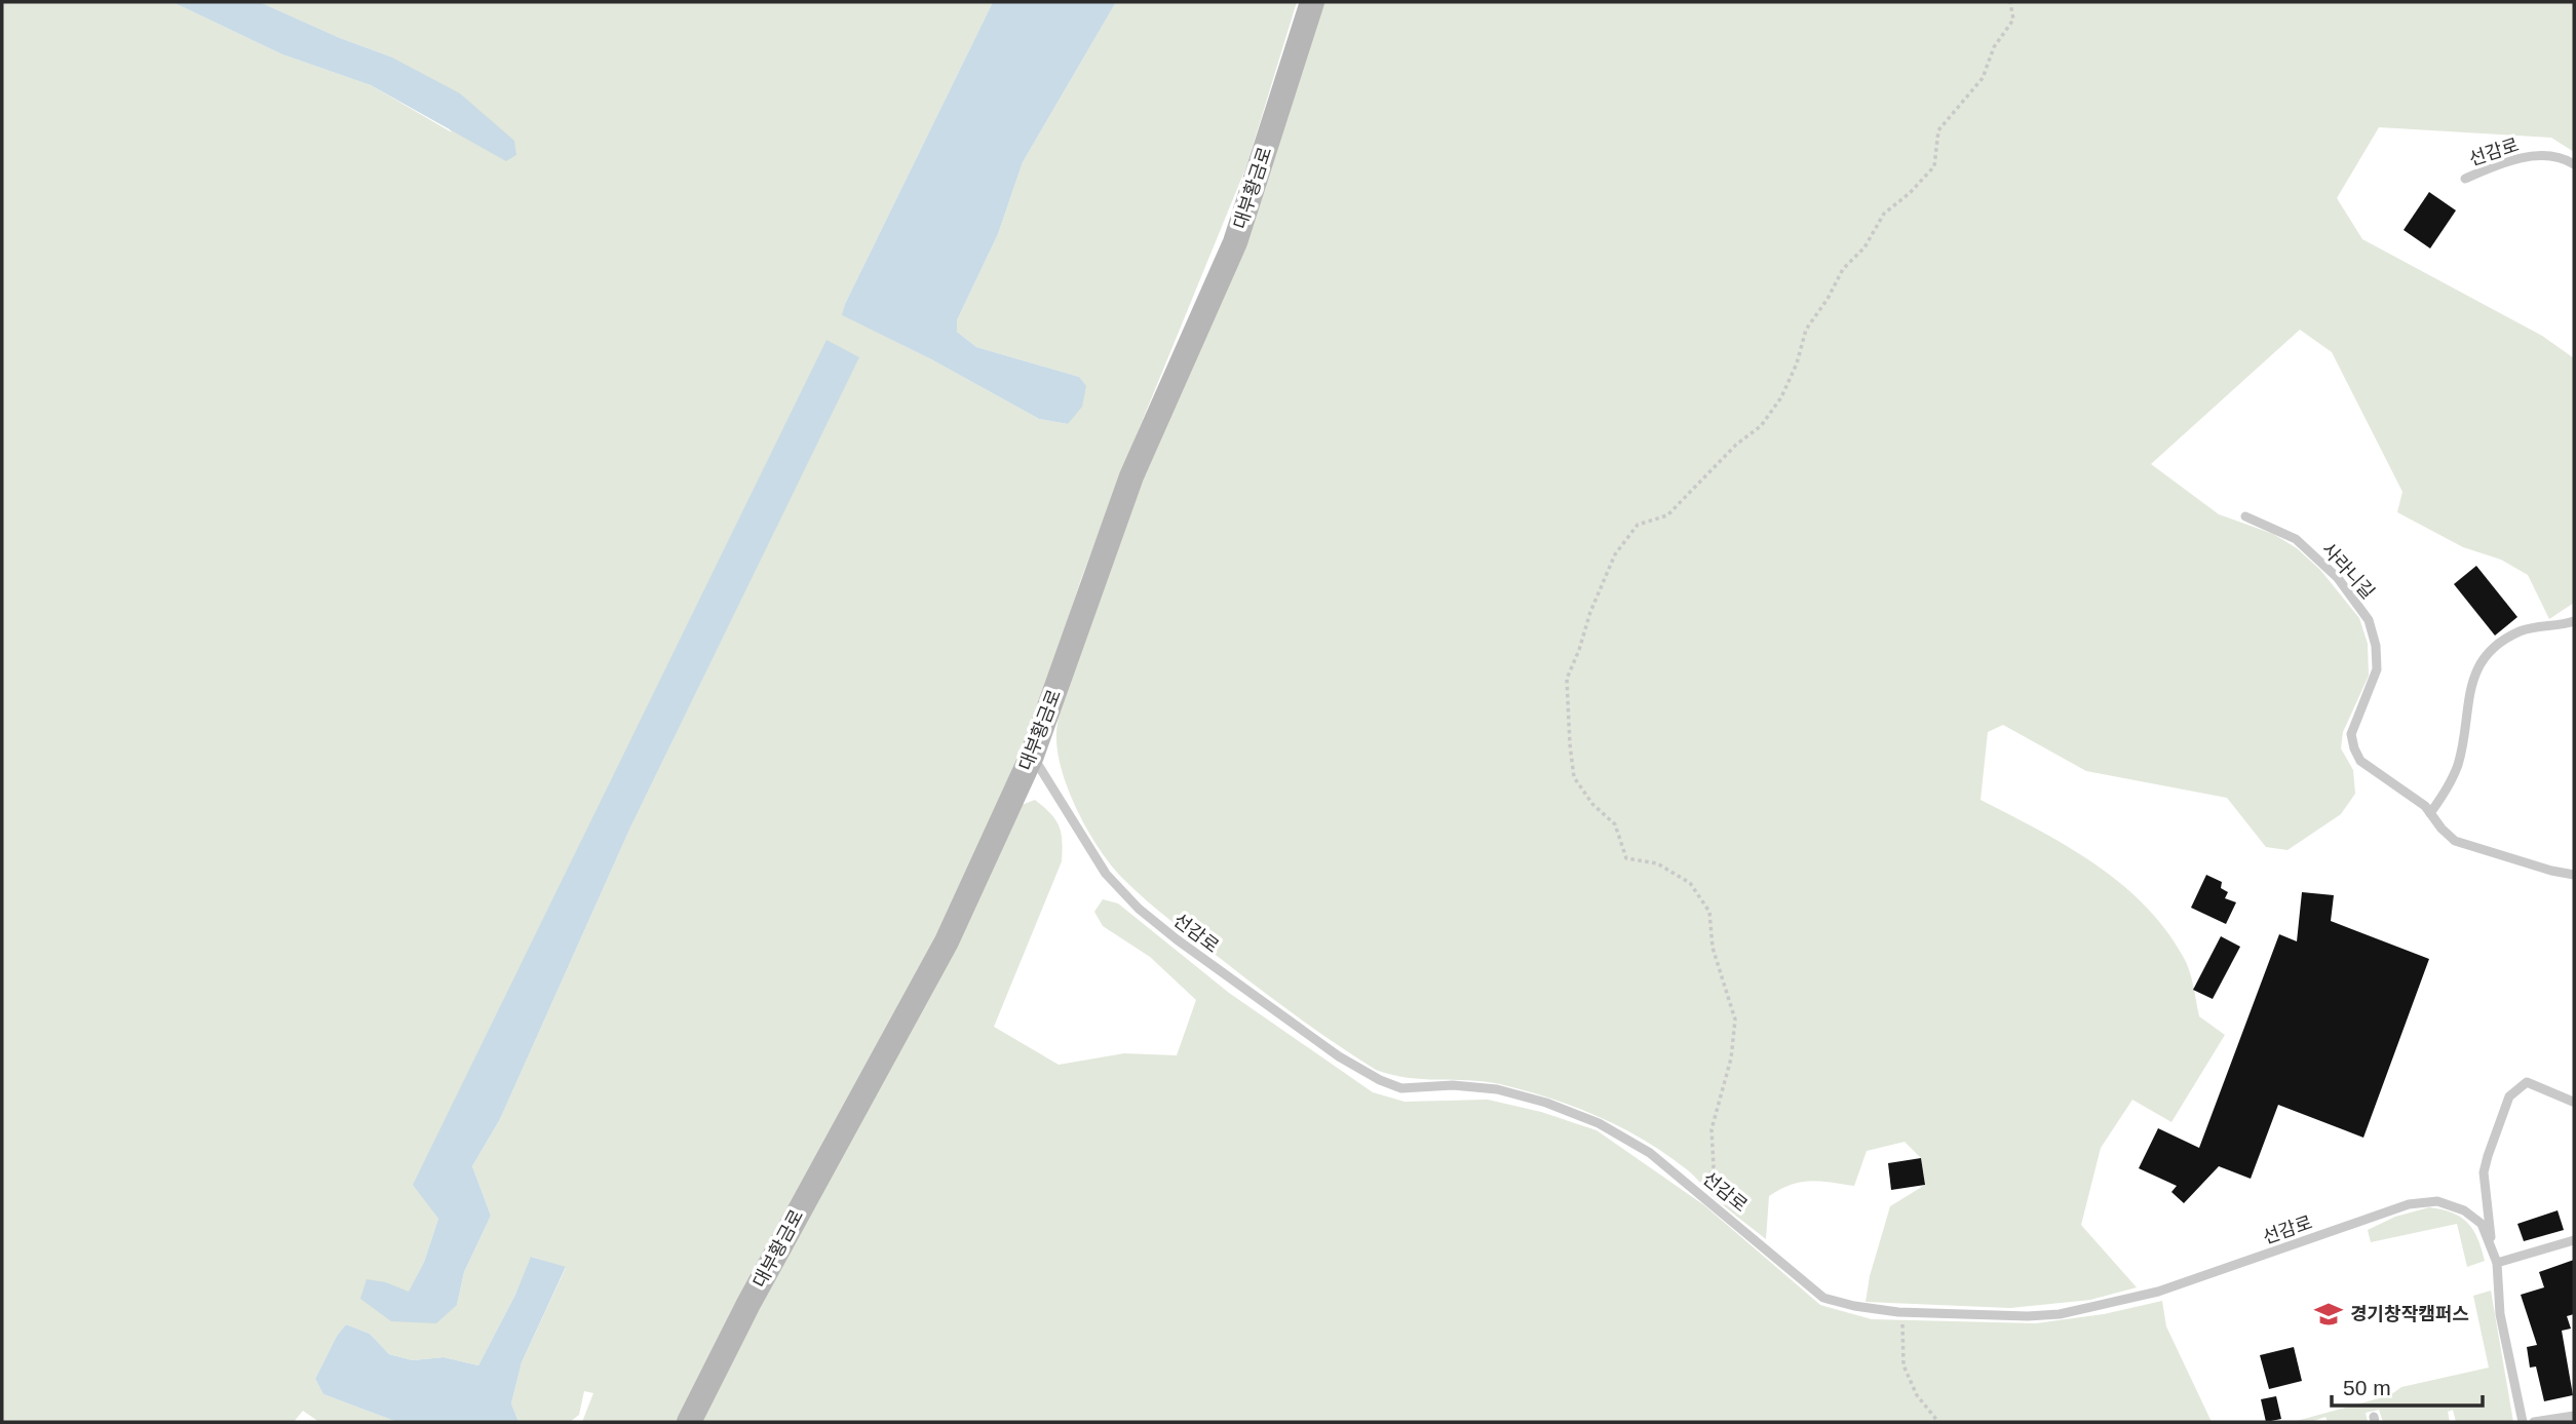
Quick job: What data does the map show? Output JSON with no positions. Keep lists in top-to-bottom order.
{
  "streets": {
    "main road": ["대부황금로"],
    "lane": ["선감로", "사라니길"]
  },
  "crossings": [
    ["선감로", "대부황금로"]
  ],
  "places": {
    "school or university": ["경기창작캠퍼스"]
  },
  "scale_bar": "50 m"
}
